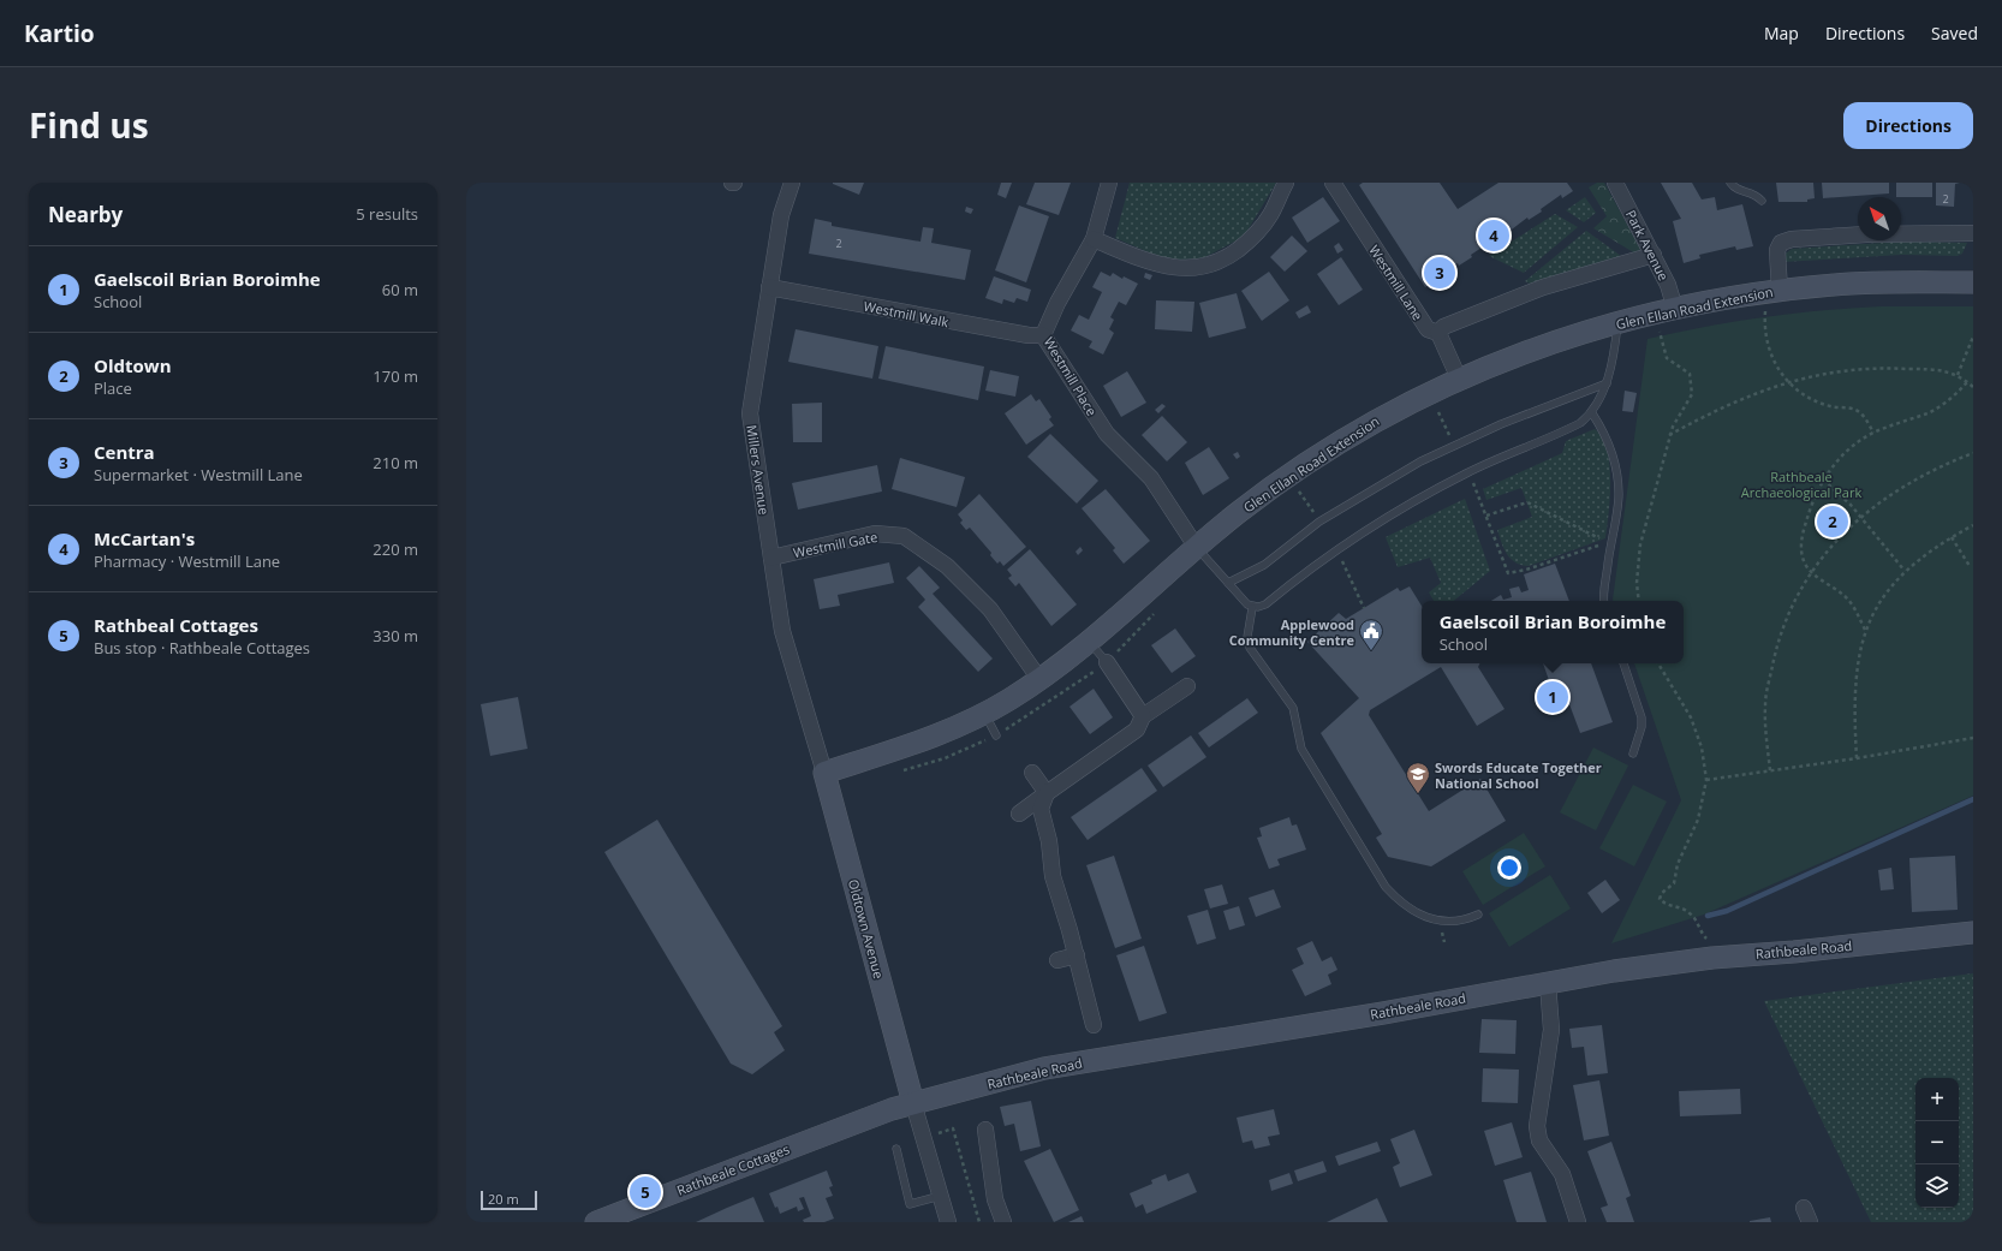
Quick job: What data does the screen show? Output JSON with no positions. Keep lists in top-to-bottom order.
{
  "streets": {
    "street": [
      "Park Avenue",
      "Westmill Lane",
      "Glen Ellan Road Extension",
      "Westmill Walk",
      "Westmill Place",
      "Millers Avenue",
      "Westmill Gate",
      "Oldtown Avenue",
      "Rathbeale Road",
      "Rathbeale Cottages"
    ]
  },
  "crossings": [
    ["Park Avenue", "Glen Ellan Road Extension"],
    ["Westmill Lane", "Glen Ellan Road Extension"],
    ["Glen Ellan Road Extension", "Westmill Place"],
    ["Glen Ellan Road Extension", "Millers Avenue"],
    ["Glen Ellan Road Extension", "Westmill Gate"],
    ["Glen Ellan Road Extension", "Oldtown Avenue"],
    ["Westmill Walk", "Westmill Place"],
    ["Westmill Walk", "Millers Avenue"],
    ["Millers Avenue", "Westmill Gate"],
    ["Millers Avenue", "Oldtown Avenue"],
    ["Oldtown Avenue", "Rathbeale Road"],
    ["Rathbeale Road", "Rathbeale Cottages"]
  ],
  "parks": ["Rathbeale Archaeological Park"],
  "places": {
    "public building": ["Applewood Community Centre"],
    "school or university": ["Swords Educate Together National School"]
  },
  "house_numbers": ["2", "2"],
  "scale_bar": "20 m",
  "north": "top left",
  "page": {
    "header": "Kartio",
    "nav": ["Map", "Directions", "Saved"],
    "title": "Find us",
    "buttons": "Directions",
    "heading": ["Nearby", "5 results"],
    "pins": [
      "4",
      "3",
      "2",
      "1",
      "5"
    ],
    "list": [
      {
        "mark": "1",
        "name": "Gaelscoil Brian Boroimhe",
        "note": "School",
        "value": "60 m"
      },
      {
        "mark": "2",
        "name": "Oldtown",
        "note": "Place",
        "value": "170 m"
      },
      {
        "mark": "3",
        "name": "Centra",
        "note": "Supermarket · Westmill Lane",
        "value": "210 m"
      },
      {
        "mark": "4",
        "name": "McCartan's",
        "note": "Pharmacy · Westmill Lane",
        "value": "220 m"
      },
      {
        "mark": "5",
        "name": "Rathbeal Cottages",
        "note": "Bus stop · Rathbeale Cottages",
        "value": "330 m"
      }
    ],
    "popup": ["Gaelscoil Brian Boroimhe", "School"],
    "map_buttons": ["+", "−"],
    "scale": "20 m"
  }
}
